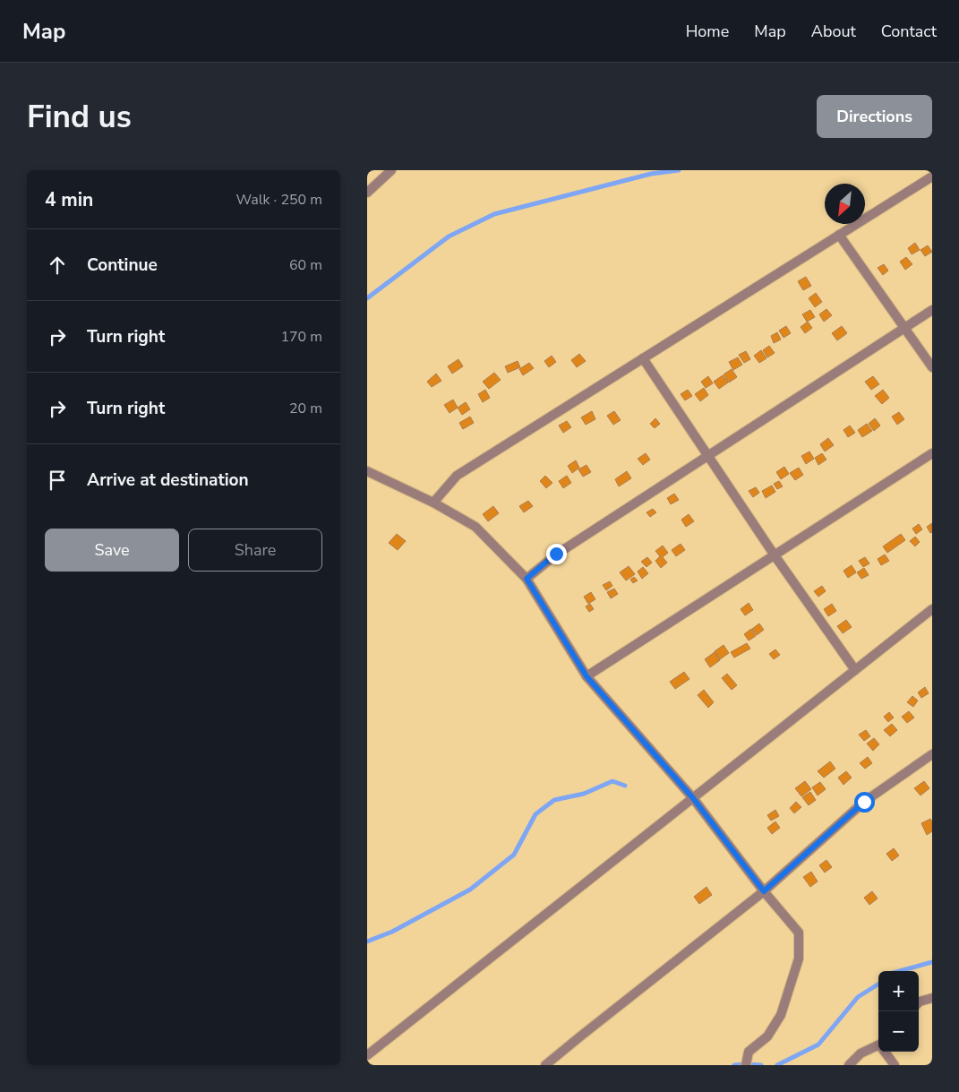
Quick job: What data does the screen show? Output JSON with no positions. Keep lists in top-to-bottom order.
{
  "north": "bottom left",
  "page": {
    "header": "Map",
    "nav": [
      "Home",
      "Map",
      "About",
      "Contact"
    ],
    "buttons": [
      "Directions",
      ["Save", "Share"]
    ],
    "title": "Find us",
    "heading": ["4 min", "Walk · 250 m"],
    "list": [
      ["Continue", "60 m"],
      ["Turn right", "170 m"],
      ["Turn right", "20 m"],
      "Arrive at destination"
    ],
    "map_buttons": ["+", "−"]
  }
}
